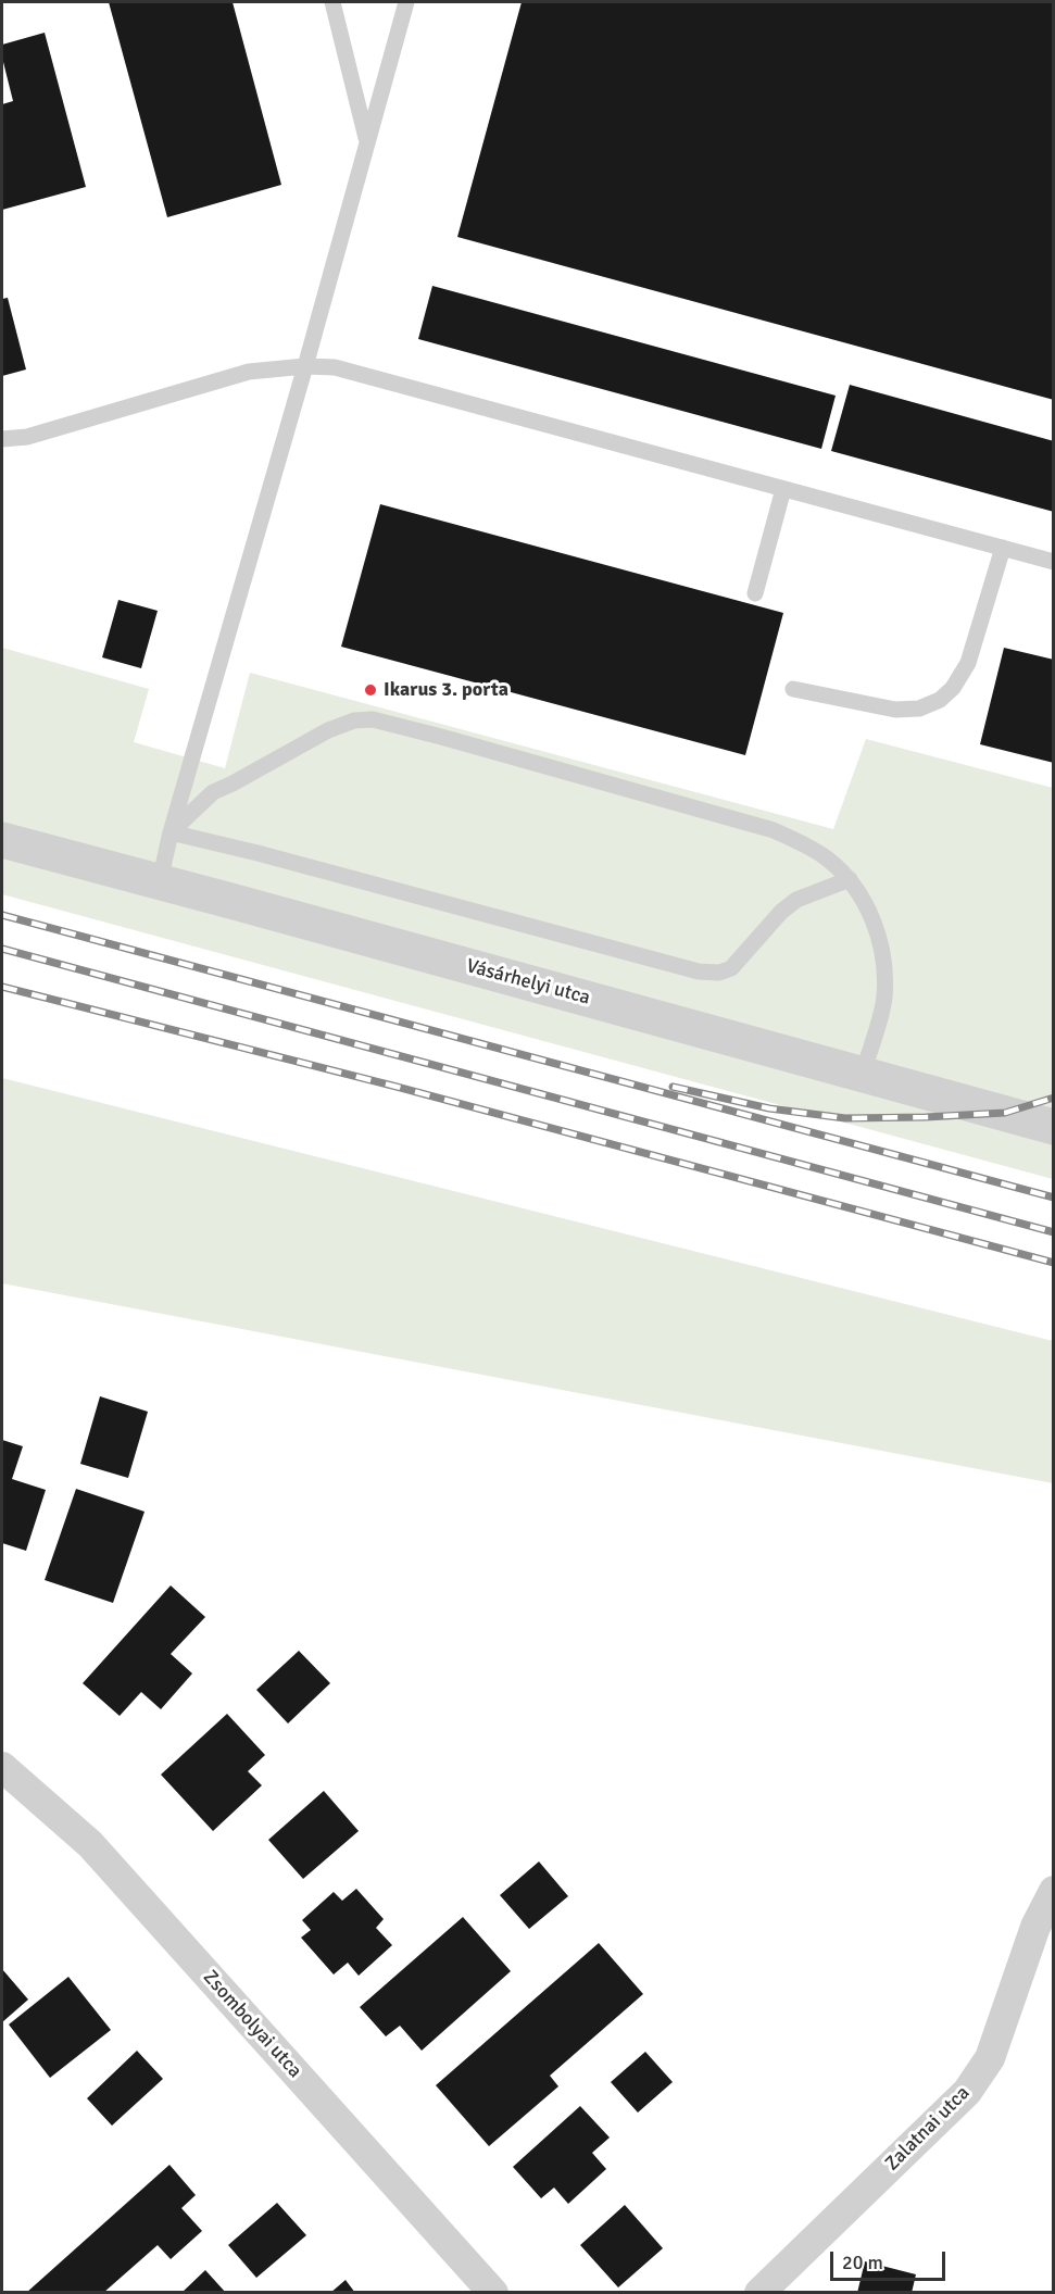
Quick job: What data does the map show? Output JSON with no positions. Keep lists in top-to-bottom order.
{
  "streets": {
    "street": ["Vásárhelyi utca", "Zsombolyai utca", "Zalatnai utca"]
  },
  "places": ["Ikarus 3. porta"],
  "scale_bar": "20 m"
}
